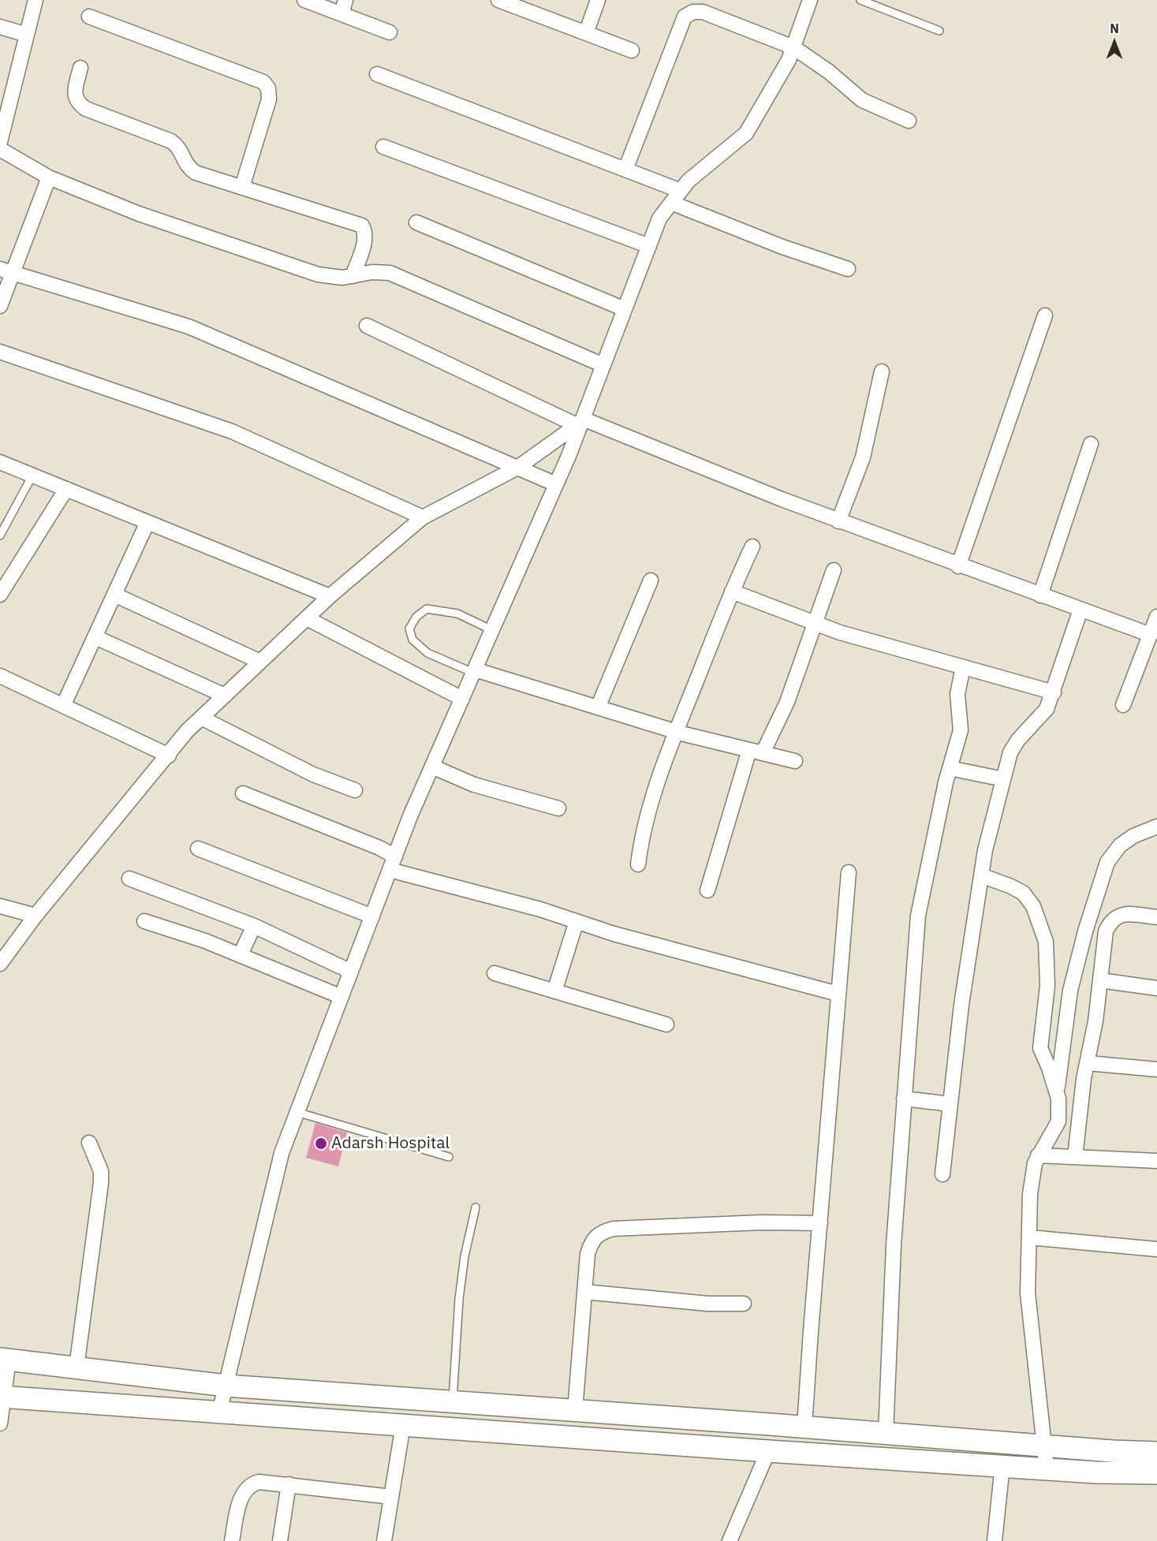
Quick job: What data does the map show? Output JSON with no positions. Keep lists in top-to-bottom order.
{
  "places": ["Adarsh Hospital"],
  "north": "top"
}
